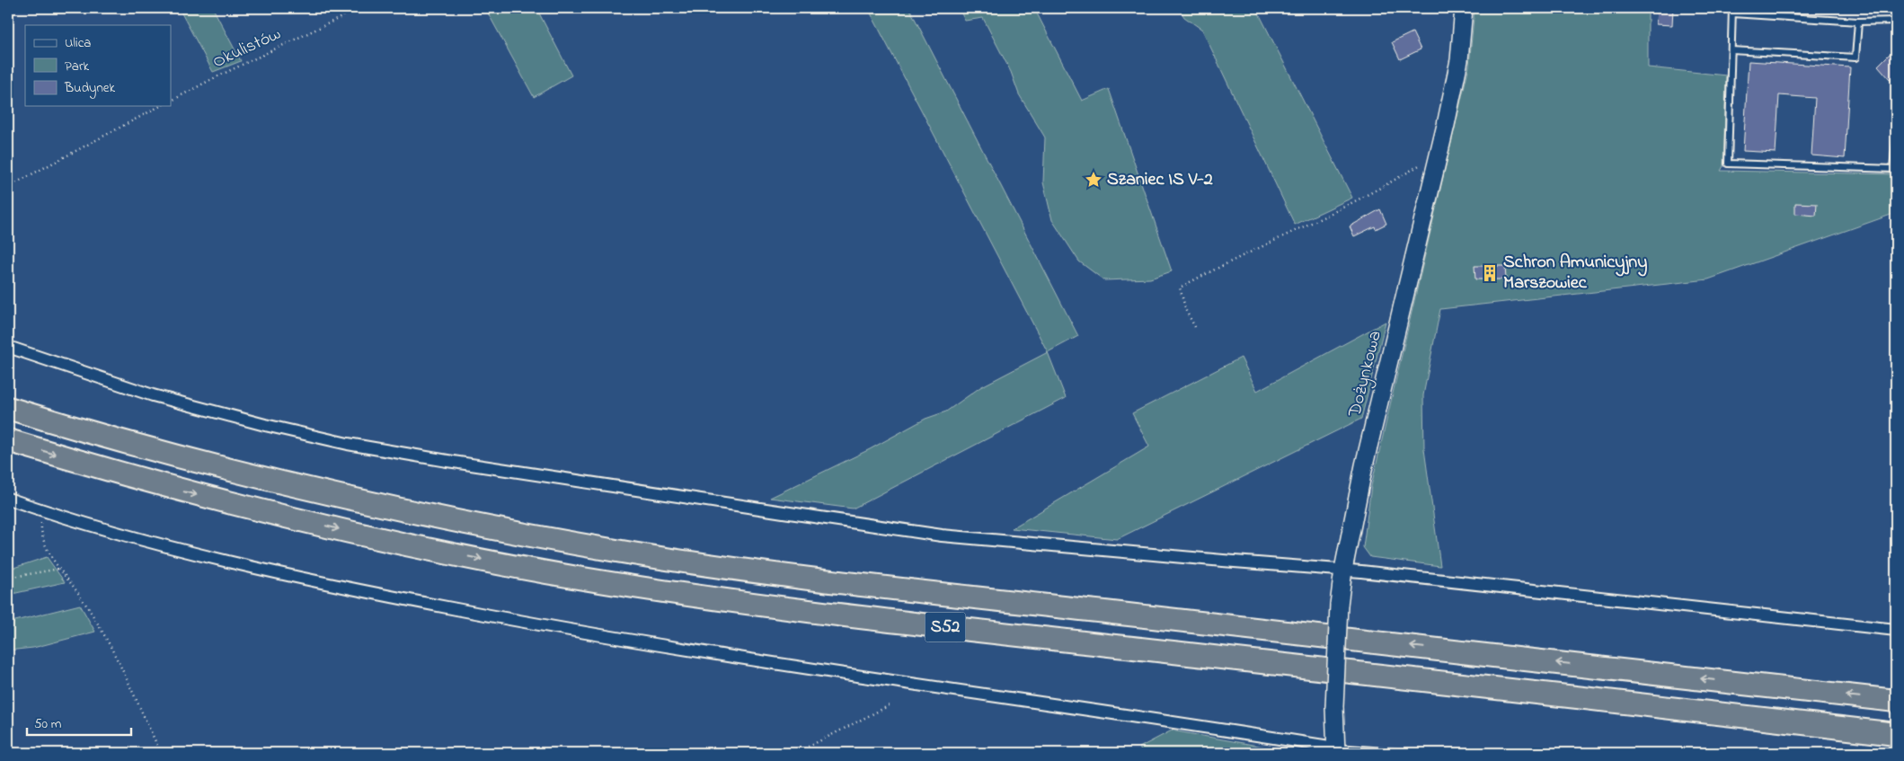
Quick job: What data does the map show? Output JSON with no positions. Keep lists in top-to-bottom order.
{
  "streets": {
    "highway": ["S52"],
    "street": ["Dożynkowa"],
    "path": ["Okulistów"]
  },
  "places": {
    "place": ["Szaniec IS V-2"],
    "building": ["Schron Amunicyjny Marszowiec"]
  },
  "legend": ["Ulica", "Park", "Budynek"],
  "scale_bar": "50 m"
}
